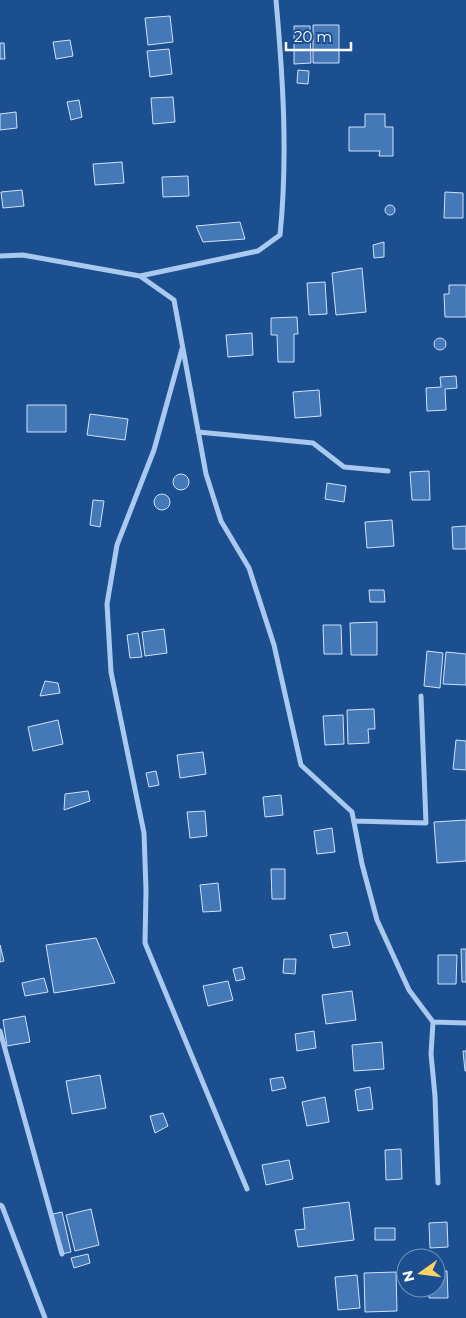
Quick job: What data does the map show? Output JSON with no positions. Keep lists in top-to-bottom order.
{
  "scale_bar": "20 m",
  "north": "left"
}
